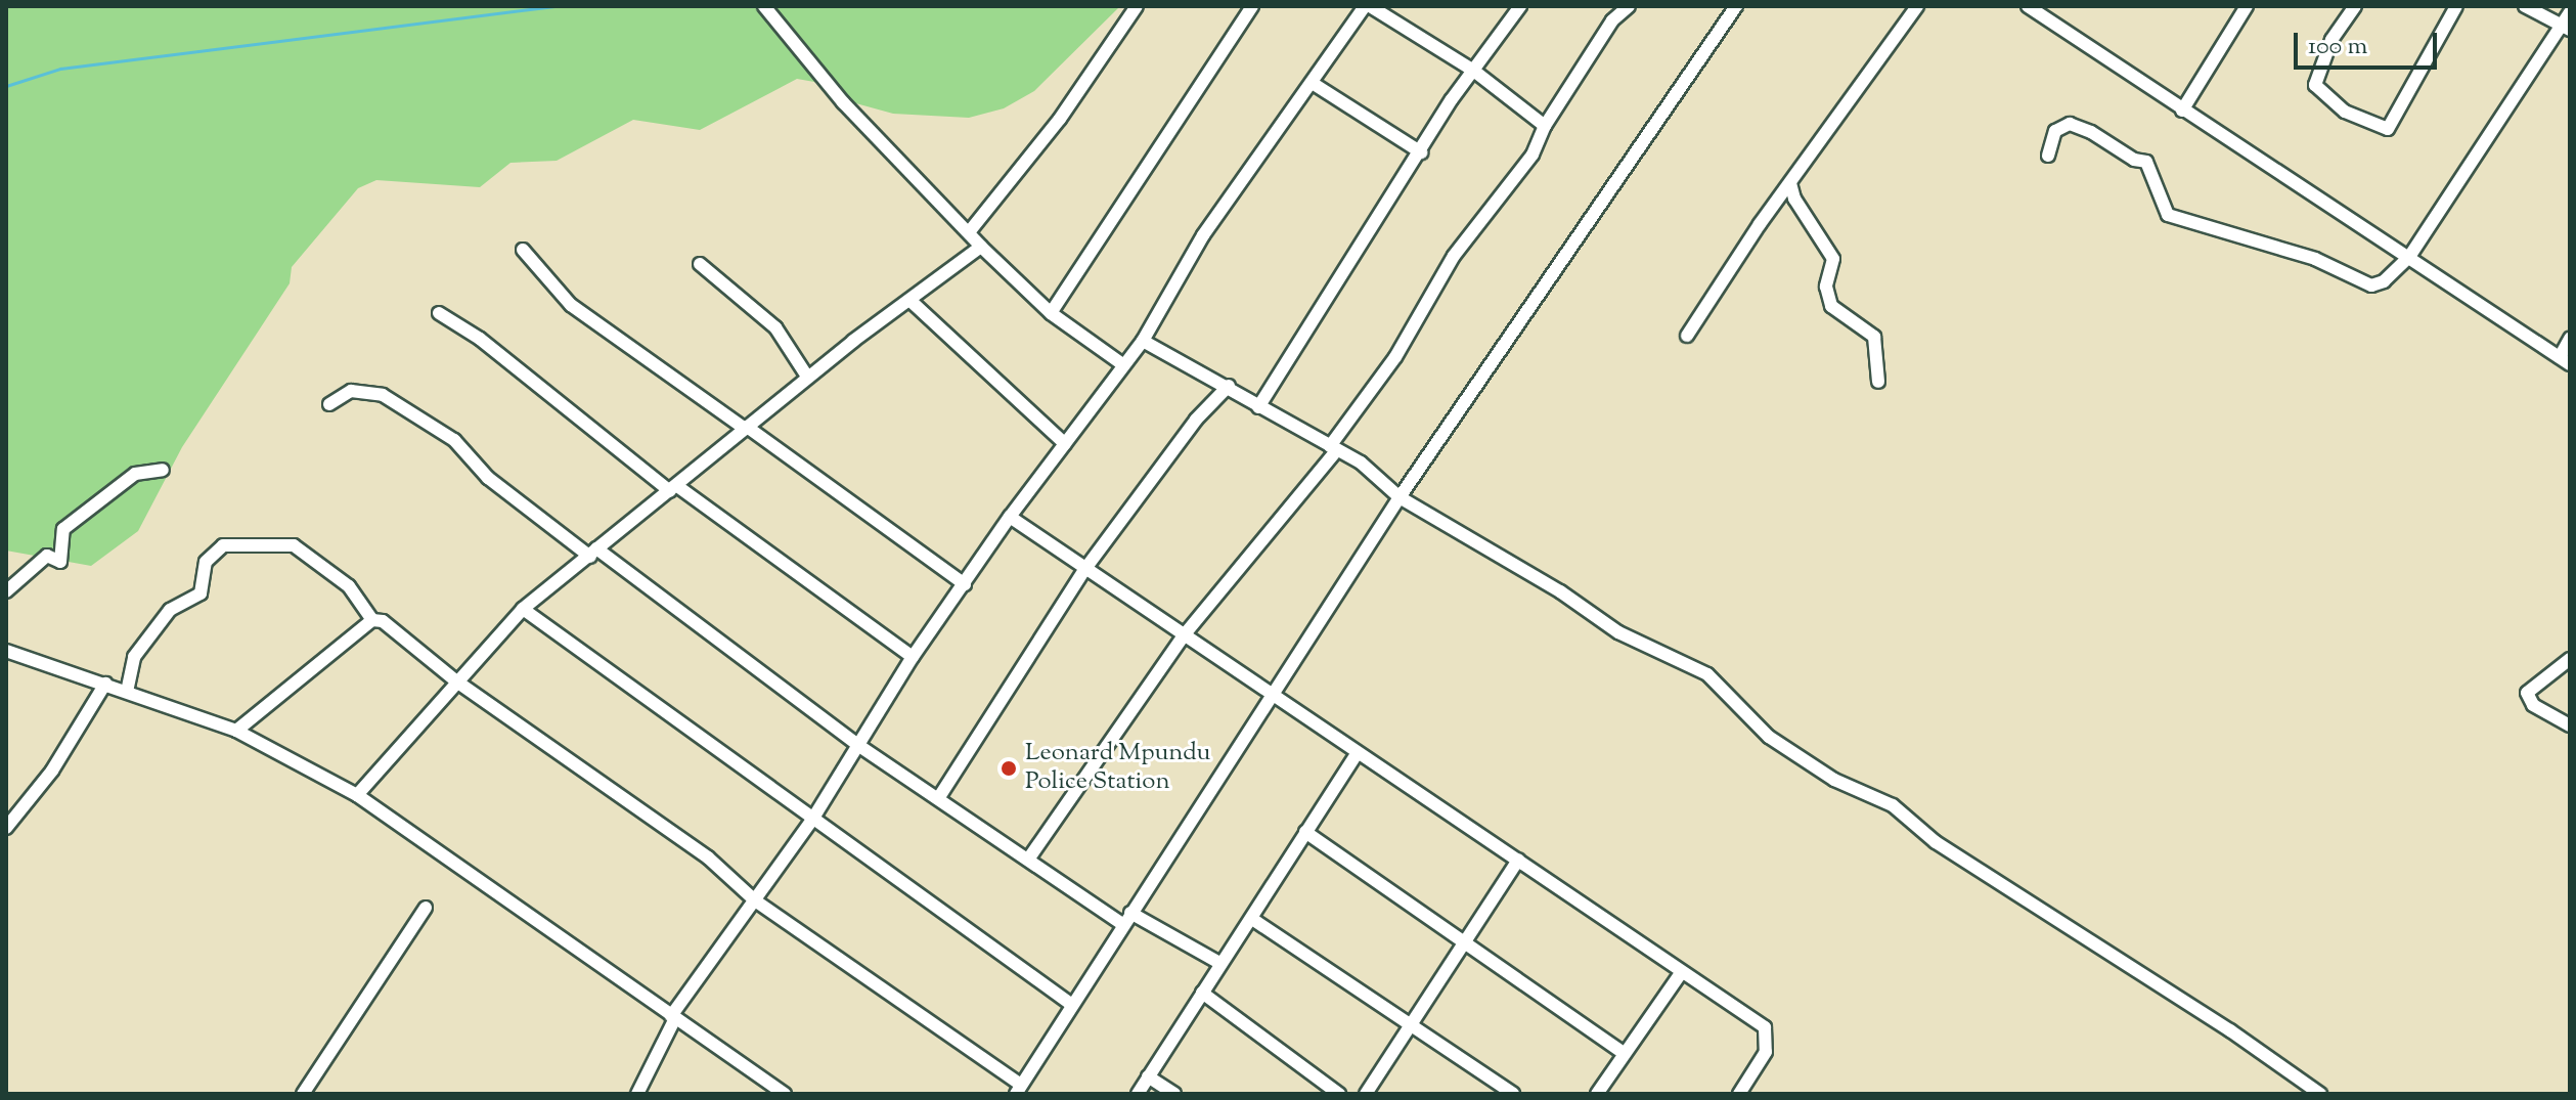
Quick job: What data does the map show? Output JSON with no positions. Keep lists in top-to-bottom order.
{
  "places": ["Leonard Mpundu Police Station"],
  "scale_bar": "100 m"
}
